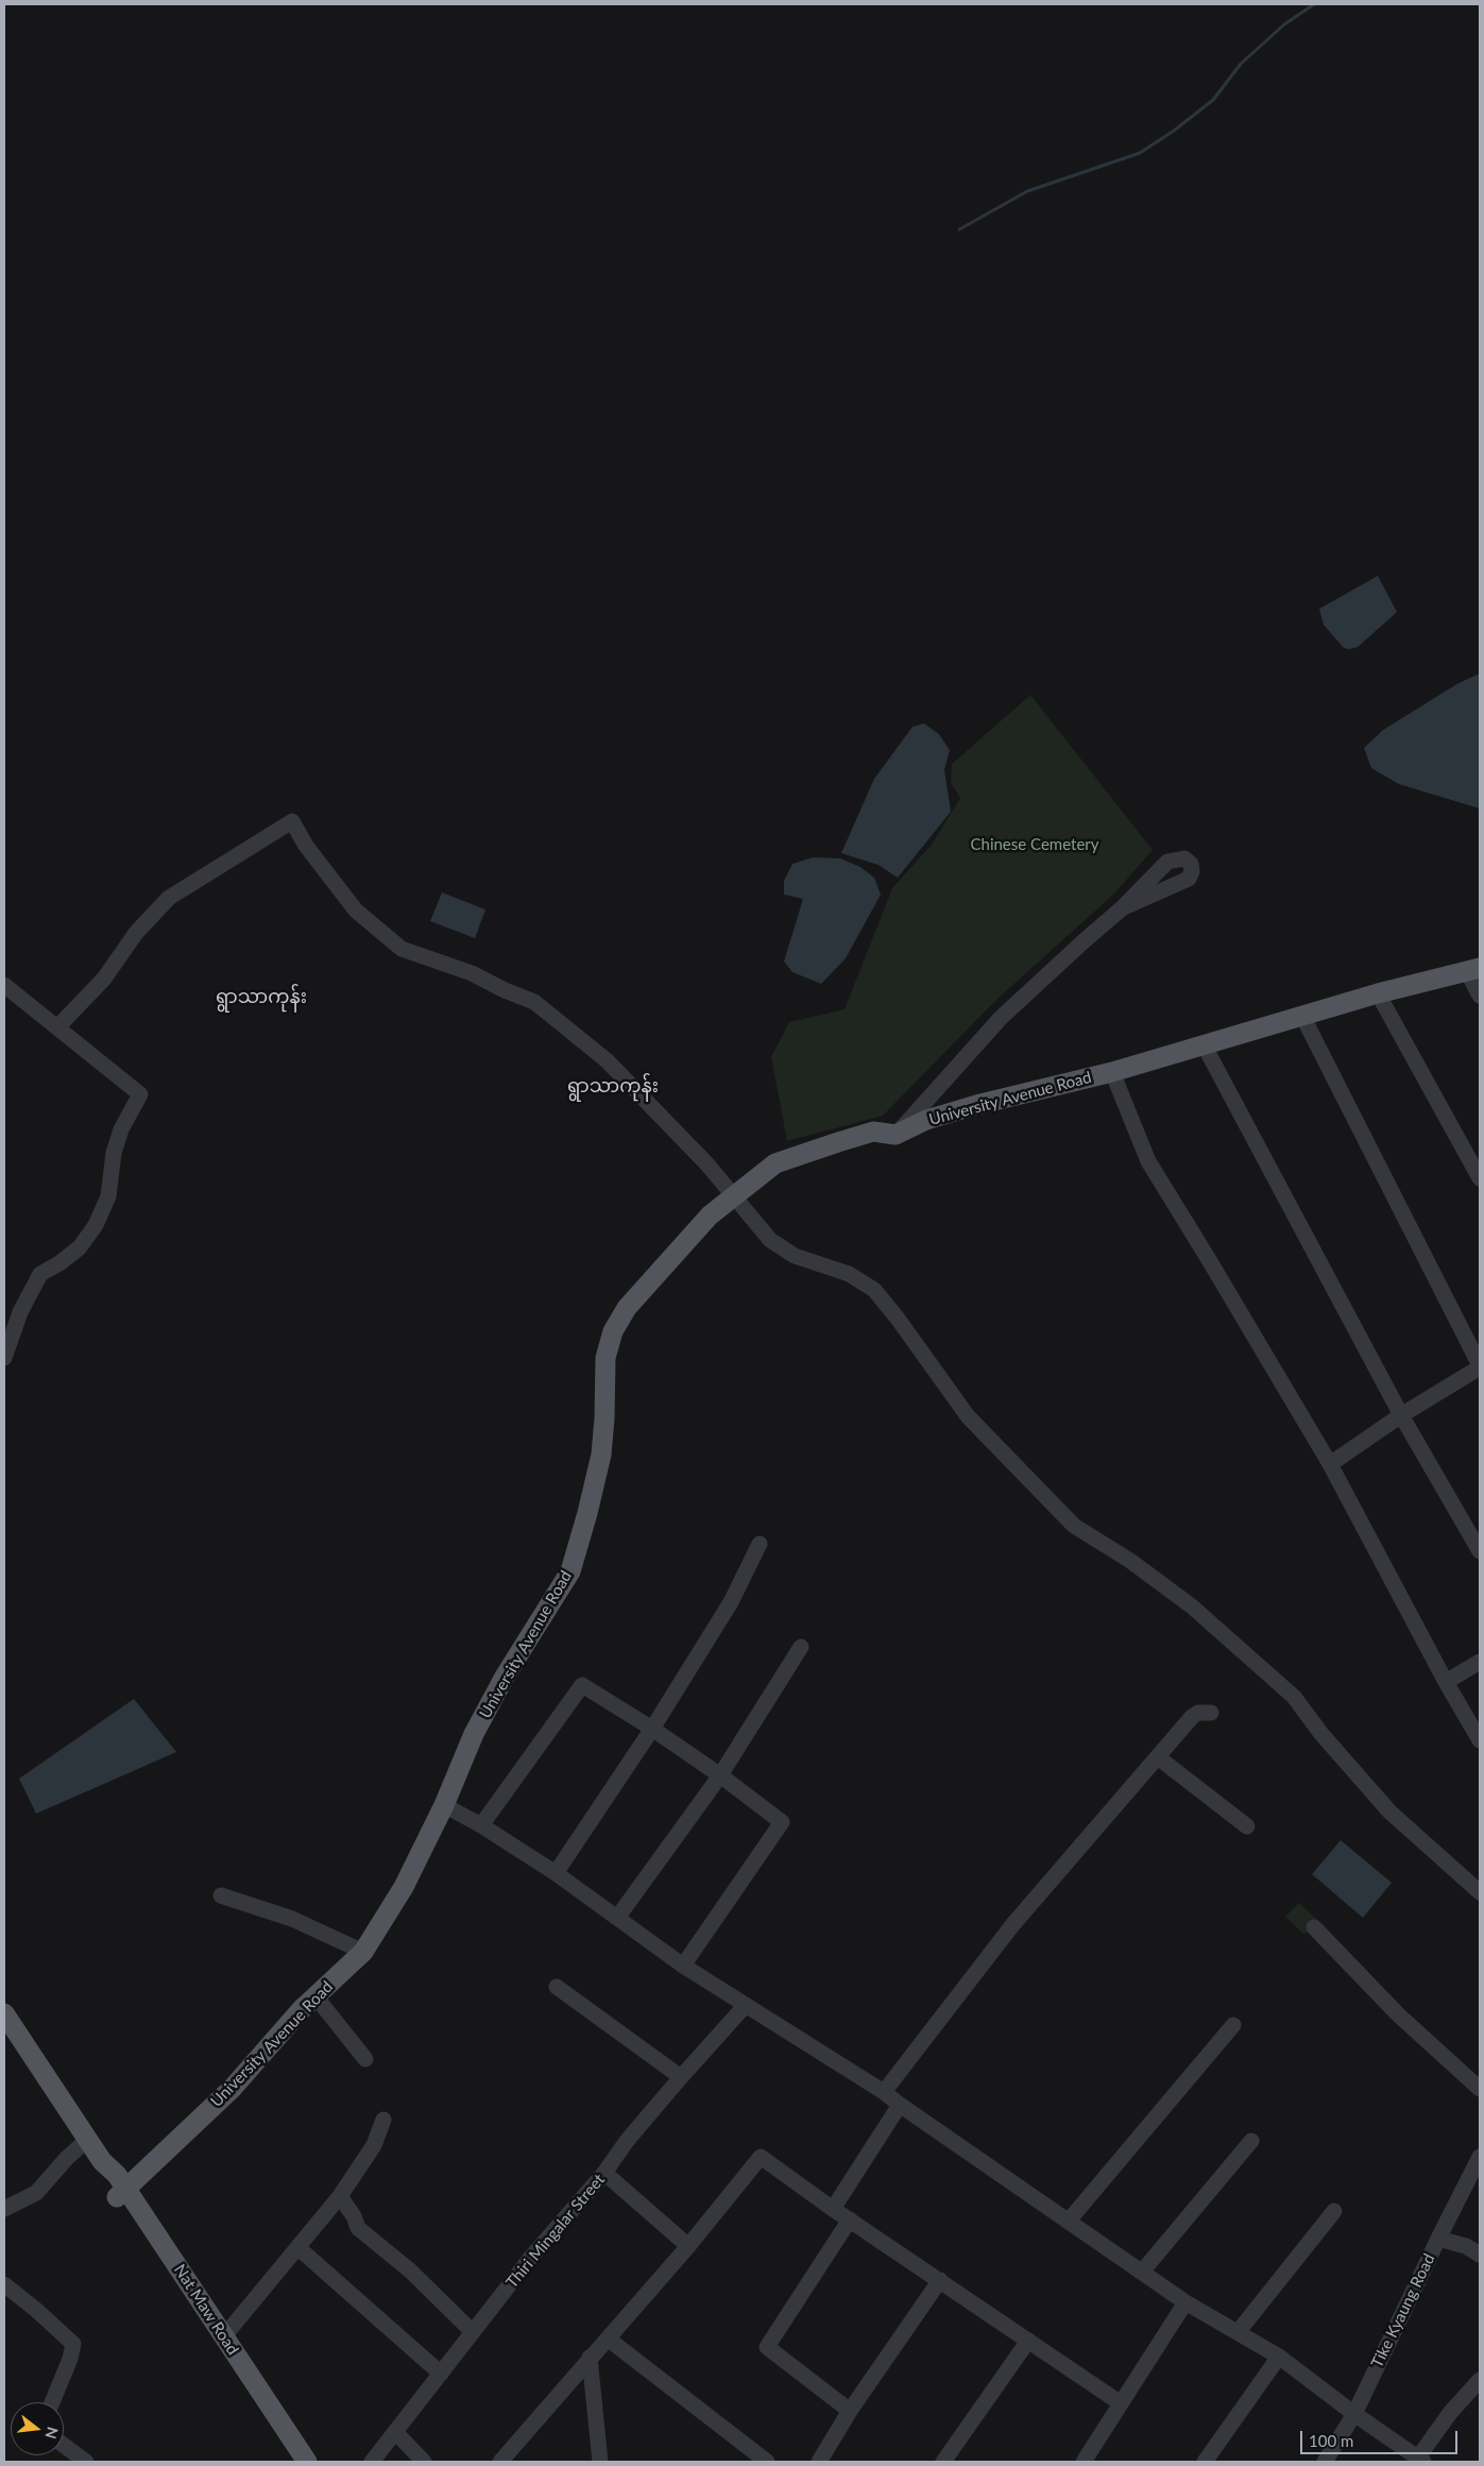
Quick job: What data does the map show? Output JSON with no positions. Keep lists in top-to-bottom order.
{
  "streets": {
    "main road": ["University Avenue Road", "Nat Maw Road"],
    "street": ["Thiri Mingalar Street", "Tike Kyaung Road"]
  },
  "crossings": [
    ["University Avenue Road", "Nat Maw Road"]
  ],
  "districts": ["ရွာသာကုန်း", "ရွာသာကုန်း"],
  "parks": ["Chinese Cemetery"],
  "scale_bar": "100 m",
  "north": "right"
}
